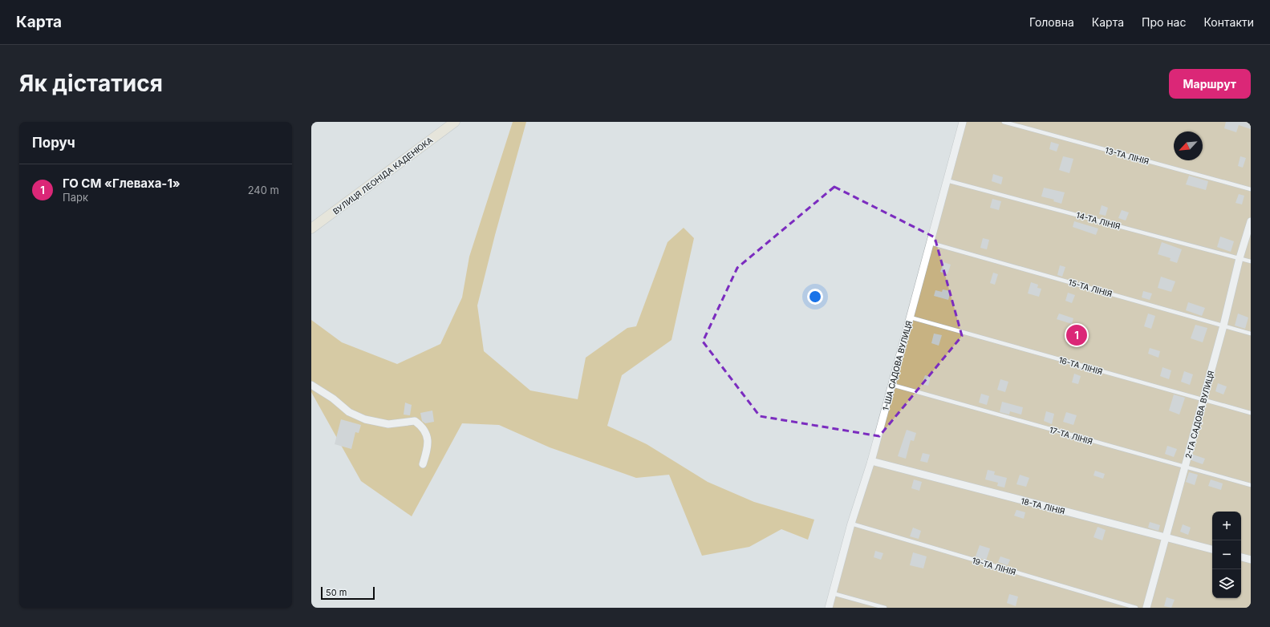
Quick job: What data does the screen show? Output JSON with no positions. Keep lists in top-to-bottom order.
{
  "streets": {
    "street": [
      "ВУЛИЦЯ ЛЕОНІДА КАДЕНЮКА",
      "1-ША САДОВА ВУЛИЦЯ",
      "2-ГА САДОВА ВУЛИЦЯ",
      "18-ТА ЛІНІЯ"
    ],
    "lane": [
      "13-ТА ЛІНІЯ",
      "14-ТА ЛІНІЯ",
      "15-ТА ЛІНІЯ",
      "16-ТА ЛІНІЯ",
      "17-ТА ЛІНІЯ",
      "19-ТА ЛІНІЯ"
    ]
  },
  "crossings": [
    ["14-ТА ЛІНІЯ", "1-ША САДОВА ВУЛИЦЯ"],
    ["14-ТА ЛІНІЯ", "2-ГА САДОВА ВУЛИЦЯ"],
    ["15-ТА ЛІНІЯ", "1-ША САДОВА ВУЛИЦЯ"],
    ["15-ТА ЛІНІЯ", "2-ГА САДОВА ВУЛИЦЯ"],
    ["1-ША САДОВА ВУЛИЦЯ", "16-ТА ЛІНІЯ"],
    ["1-ША САДОВА ВУЛИЦЯ", "17-ТА ЛІНІЯ"],
    ["1-ША САДОВА ВУЛИЦЯ", "18-ТА ЛІНІЯ"],
    ["1-ША САДОВА ВУЛИЦЯ", "19-ТА ЛІНІЯ"],
    ["16-ТА ЛІНІЯ", "2-ГА САДОВА ВУЛИЦЯ"],
    ["2-ГА САДОВА ВУЛИЦЯ", "17-ТА ЛІНІЯ"],
    ["2-ГА САДОВА ВУЛИЦЯ", "18-ТА ЛІНІЯ"]
  ],
  "scale_bar": "50 m",
  "north": "bottom left",
  "page": {
    "header": "Карта",
    "nav": [
      "Головна",
      "Карта",
      "Про нас",
      "Контакти"
    ],
    "buttons": "Маршрут",
    "title": "Як дістатися",
    "heading": "Поруч",
    "list": [
      {
        "mark": "1",
        "name": "ГО СМ «Глеваха-1»",
        "note": "Парк",
        "value": "240 m"
      }
    ],
    "pins": "1",
    "map_buttons": ["+", "−"],
    "scale": "50 m"
  }
}
